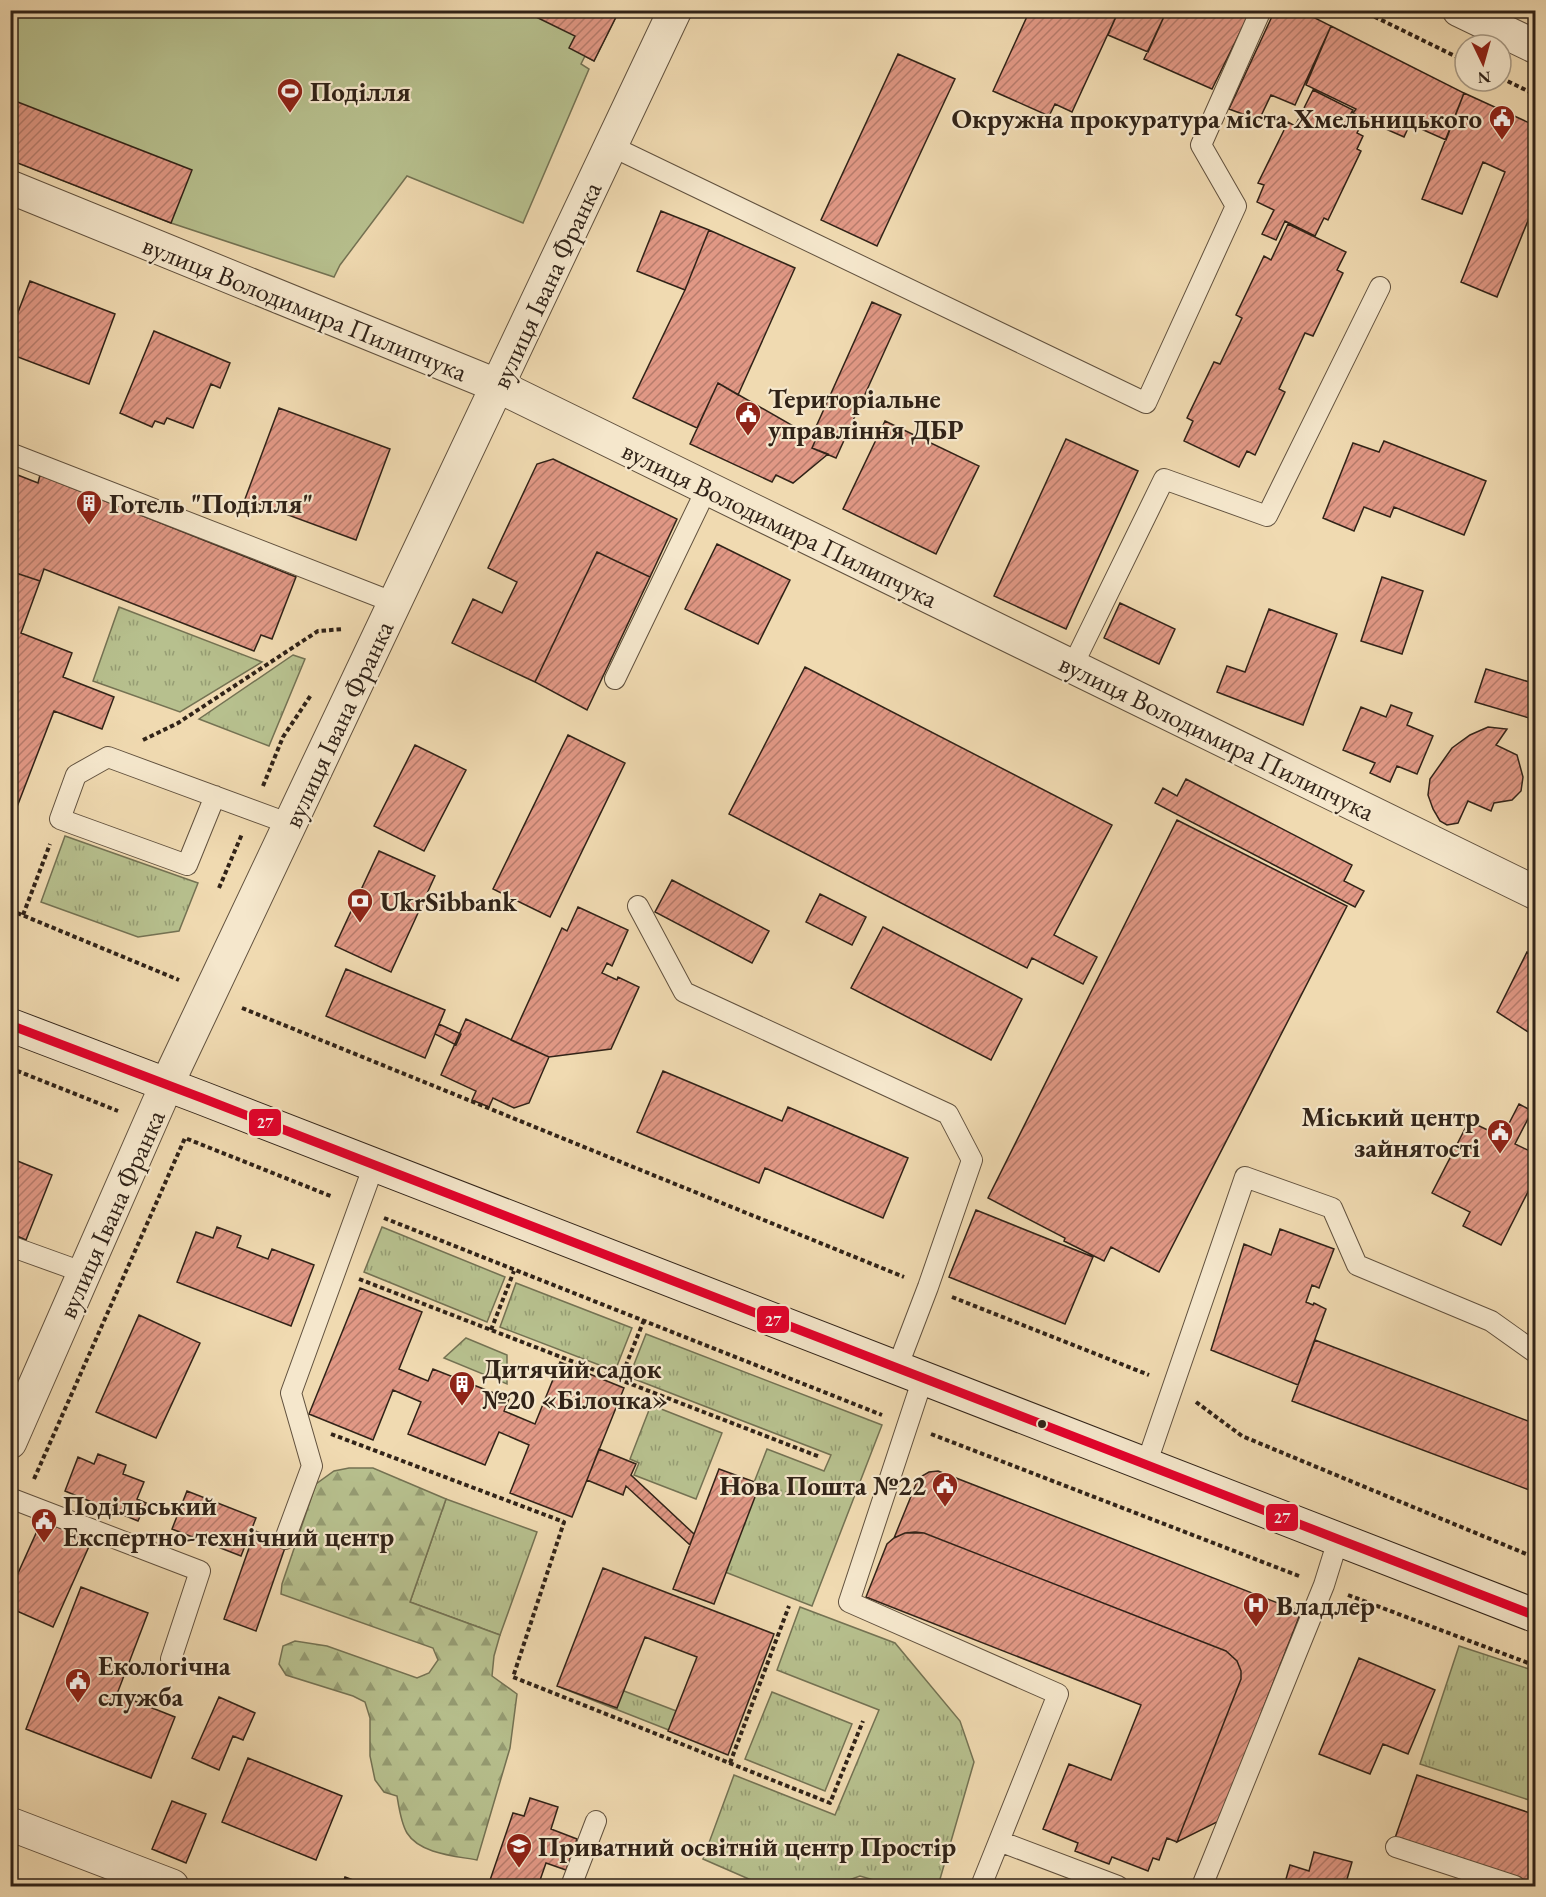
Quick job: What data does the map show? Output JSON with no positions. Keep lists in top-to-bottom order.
{
  "streets": {
    "street": ["вулиця Івана Франка", "вулиця Володимира Пилипчука"]
  },
  "crossings": [
    ["вулиця Івана Франка", "вулиця Володимира Пилипчука"]
  ],
  "places": {
    "sports": ["Поділля"],
    "public building": [
      "Окружна прокуратура міста Хмельницького",
      "Територіальне управління ДБР",
      "Міський центр зайнятості",
      "Нова Пошта №22",
      "Подільський Експертно-технічний центр",
      "Екологічна служба"
    ],
    "building": ["Готель \"Поділля\"", "Дитячий садок №20 «Білочка»"],
    "bank": ["UkrSibbank"],
    "hospital": ["Владлер"],
    "school or university": ["Приватний освітній центр Простір"]
  },
  "lines": ["transit line 27"],
  "north": "bottom"
}
